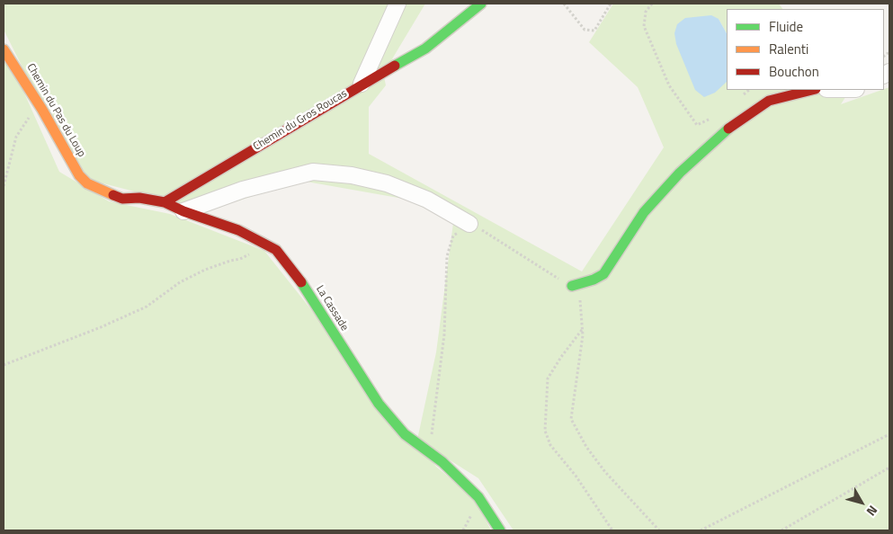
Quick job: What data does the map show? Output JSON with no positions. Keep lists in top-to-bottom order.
{
  "streets": {
    "street": ["Chemin du Pas du Loup", "Chemin du Gros Roucas", "La Cassade"]
  },
  "crossings": [
    ["Chemin du Pas du Loup", "La Cassade"],
    ["Chemin du Gros Roucas", "La Cassade"]
  ],
  "legend": ["Fluide", "Ralenti", "Bouchon"],
  "north": "bottom right"
}
